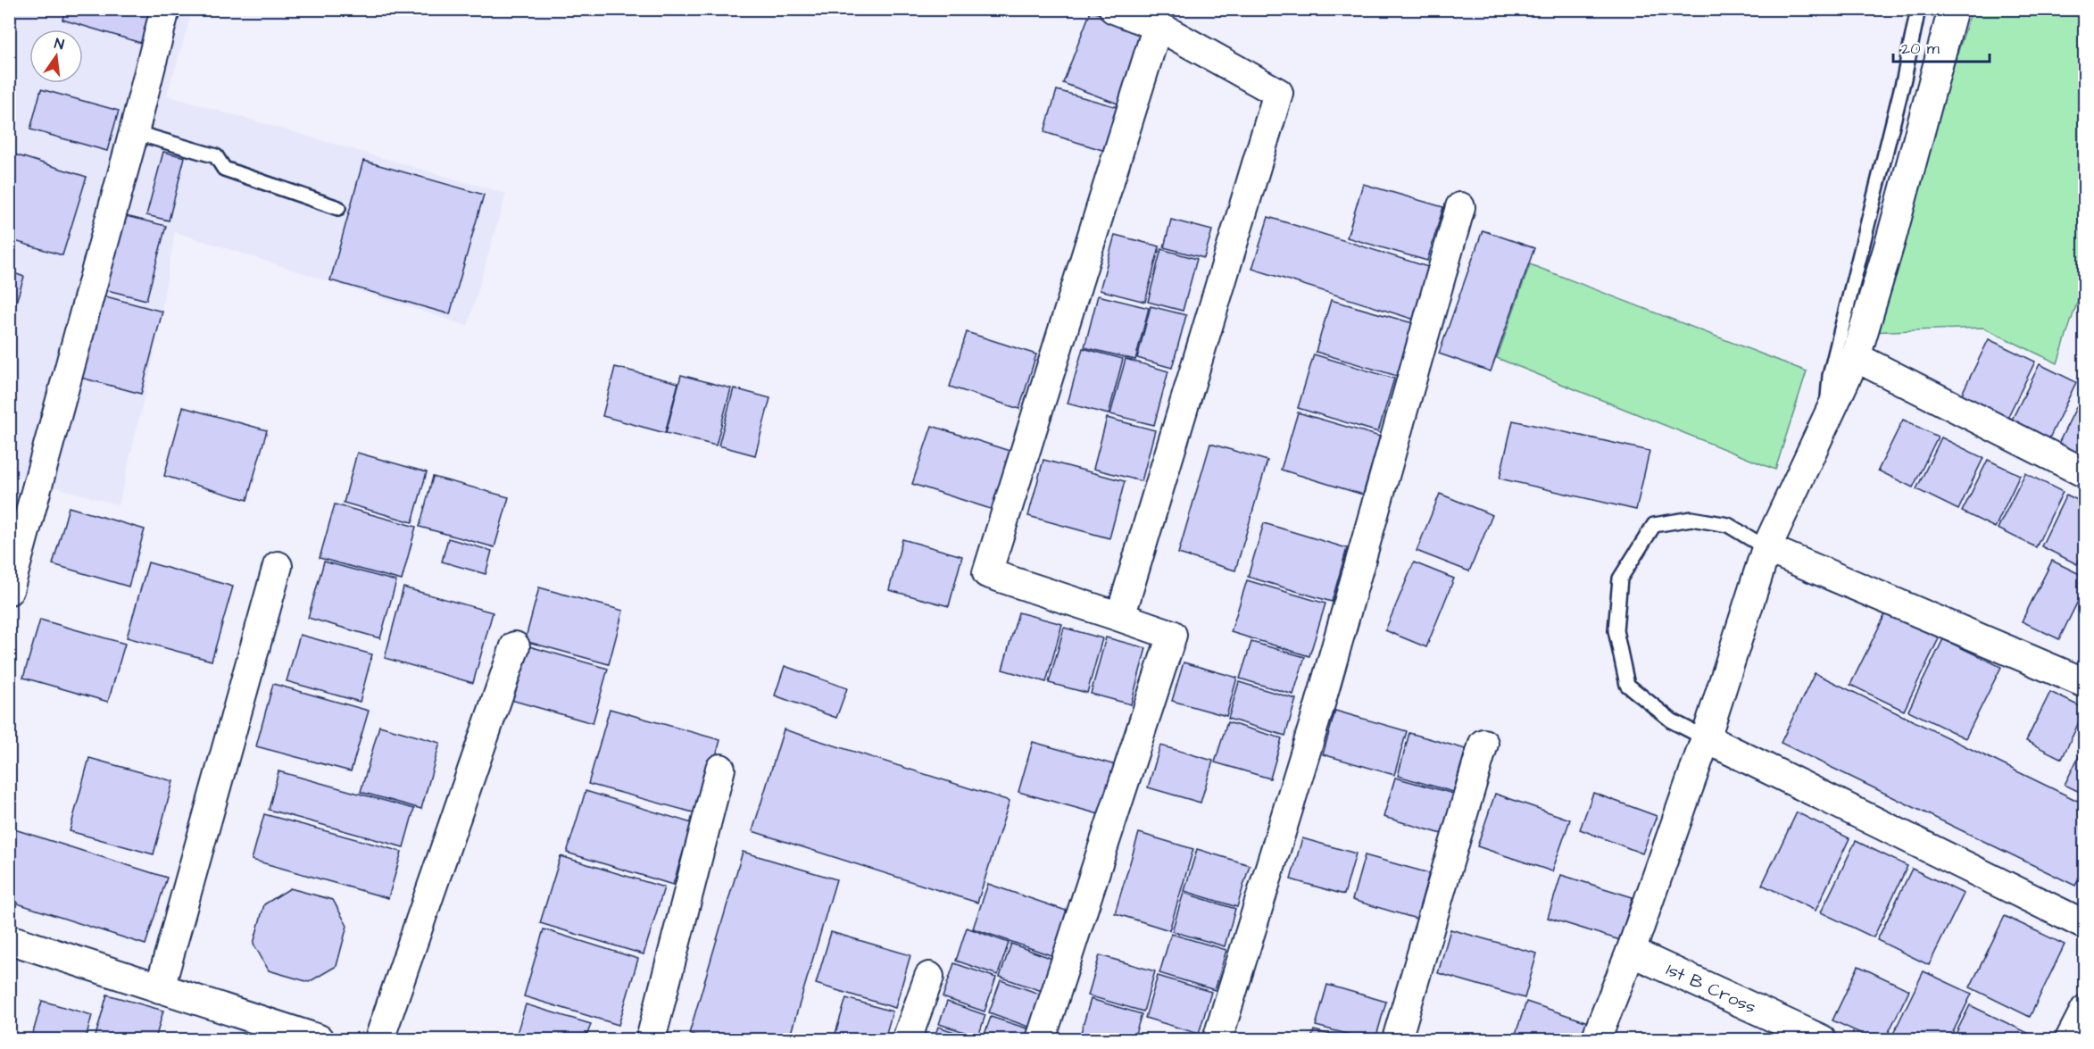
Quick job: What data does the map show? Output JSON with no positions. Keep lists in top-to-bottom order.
{
  "streets": {
    "street": ["1st B Cross"]
  },
  "scale_bar": "20 m",
  "north": "top"
}
